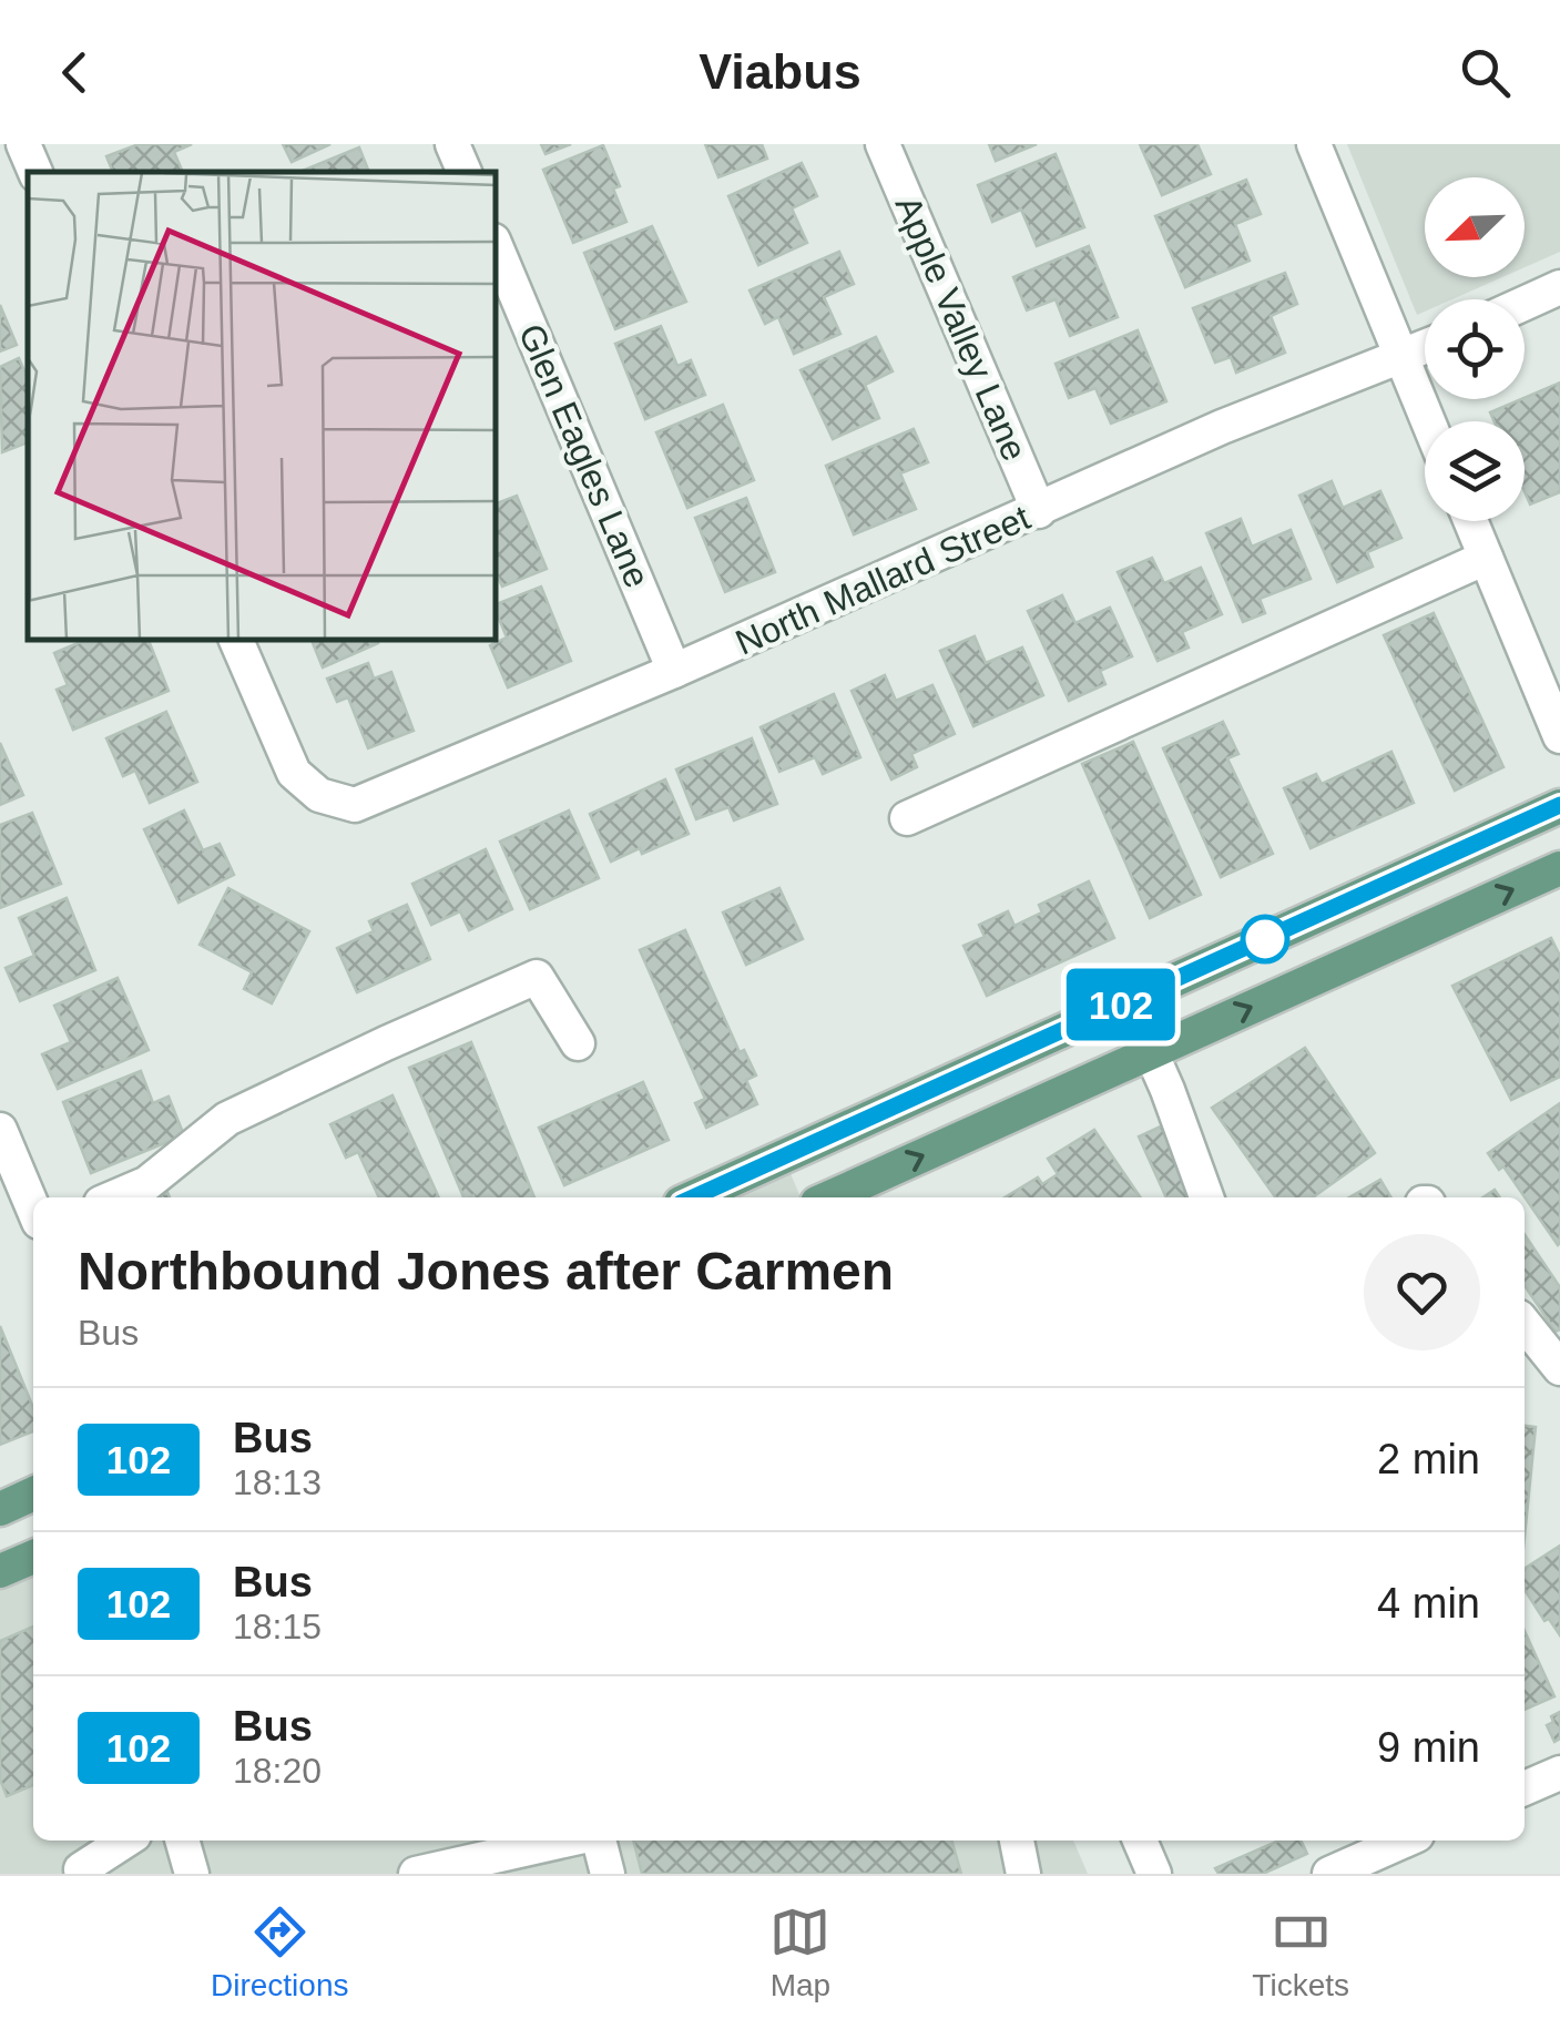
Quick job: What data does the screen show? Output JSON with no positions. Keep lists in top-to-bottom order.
{
  "streets": {
    "street": ["Apple Valley Lane", "Glen Eagles Lane", "North Mallard Street"]
  },
  "crossings": [
    ["Apple Valley Lane", "North Mallard Street"],
    ["Glen Eagles Lane", "North Mallard Street"]
  ],
  "lines": ["bus line 102"],
  "north": "bottom left",
  "page": {
    "header": "Viabus",
    "on_map": "102",
    "heading": ["Northbound Jones after Carmen", "Bus"],
    "list": [
      {
        "mark": "102",
        "name": "Bus",
        "note": "18:13",
        "value": "2 min"
      },
      {
        "mark": "102",
        "name": "Bus",
        "note": "18:15",
        "value": "4 min"
      },
      {
        "mark": "102",
        "name": "Bus",
        "note": "18:20",
        "value": "9 min"
      }
    ],
    "tabs": ["Directions", "Map", "Tickets"]
  }
}
